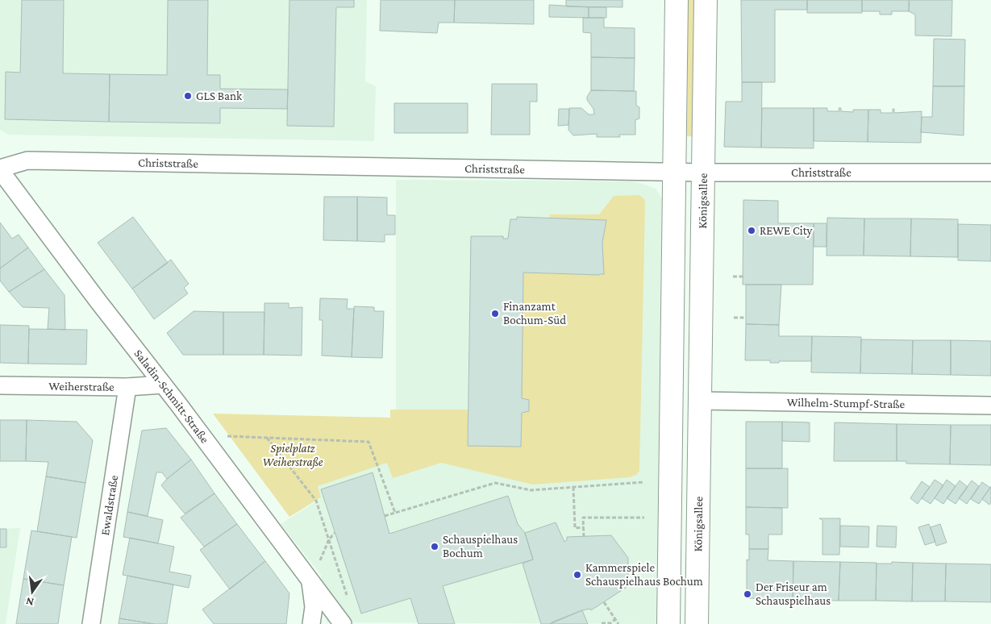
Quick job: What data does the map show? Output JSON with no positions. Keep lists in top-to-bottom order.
{
  "streets": {
    "main road": ["Königsallee"],
    "street": [
      "Christstraße",
      "Weiherstraße",
      "Saladin-Schmitt-Straße",
      "Wilhelm-Stumpf-Straße",
      "Ewaldstraße"
    ]
  },
  "crossings": [
    ["Christstraße", "Königsallee"],
    ["Christstraße", "Saladin-Schmitt-Straße"],
    ["Königsallee", "Wilhelm-Stumpf-Straße"],
    ["Weiherstraße", "Saladin-Schmitt-Straße"],
    ["Weiherstraße", "Ewaldstraße"]
  ],
  "parks": ["Spielplatz Weiherstraße"],
  "places": [
    "GLS Bank",
    "REWE City",
    "Finanzamt Bochum-Süd",
    "Schauspielhaus Bochum",
    "Kammerspiele Schauspielhaus Bochum",
    "Der Friseur am Schauspielhaus"
  ],
  "north": "bottom"
}
